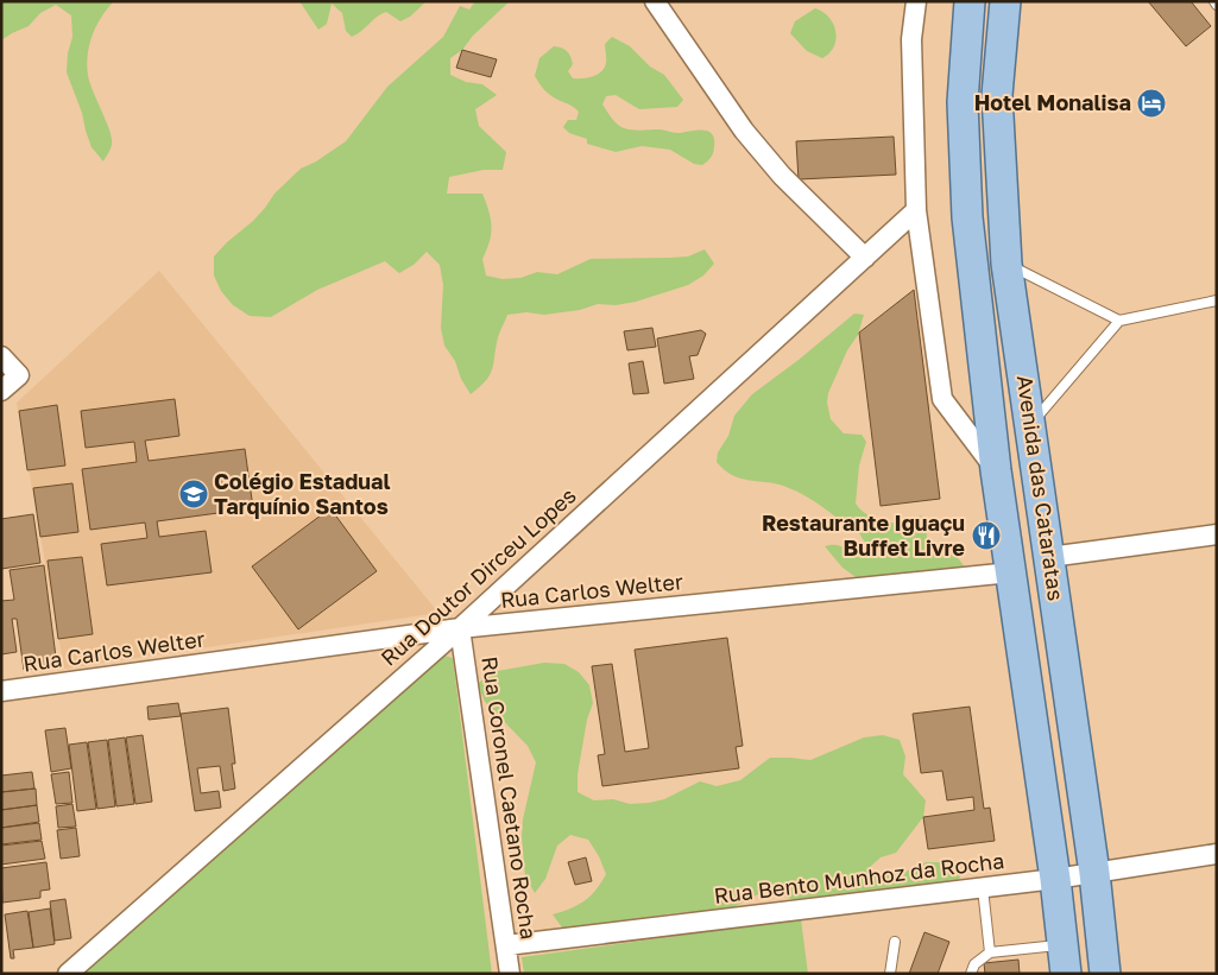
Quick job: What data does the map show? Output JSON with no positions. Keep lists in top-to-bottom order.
{
  "streets": {
    "main road": ["Avenida das Cataratas"],
    "street": [
      "Rua Doutor Dirceu Lopes",
      "Rua Carlos Welter",
      "Rua Coronel Caetano Rocha",
      "Rua Bento Munhoz da Rocha"
    ]
  },
  "crossings": [
    ["Avenida das Cataratas", "Rua Doutor Dirceu Lopes"],
    ["Avenida das Cataratas", "Rua Carlos Welter"],
    ["Avenida das Cataratas", "Rua Bento Munhoz da Rocha"],
    ["Rua Doutor Dirceu Lopes", "Rua Carlos Welter"],
    ["Rua Doutor Dirceu Lopes", "Rua Coronel Caetano Rocha"],
    ["Rua Carlos Welter", "Rua Coronel Caetano Rocha"],
    ["Rua Coronel Caetano Rocha", "Rua Bento Munhoz da Rocha"]
  ],
  "places": {
    "hotel": ["Hotel Monalisa"],
    "school or university": ["Colégio Estadual Tarquínio Santos"],
    "restaurant": ["Restaurante Iguaçu Buffet Livre"]
  }
}
